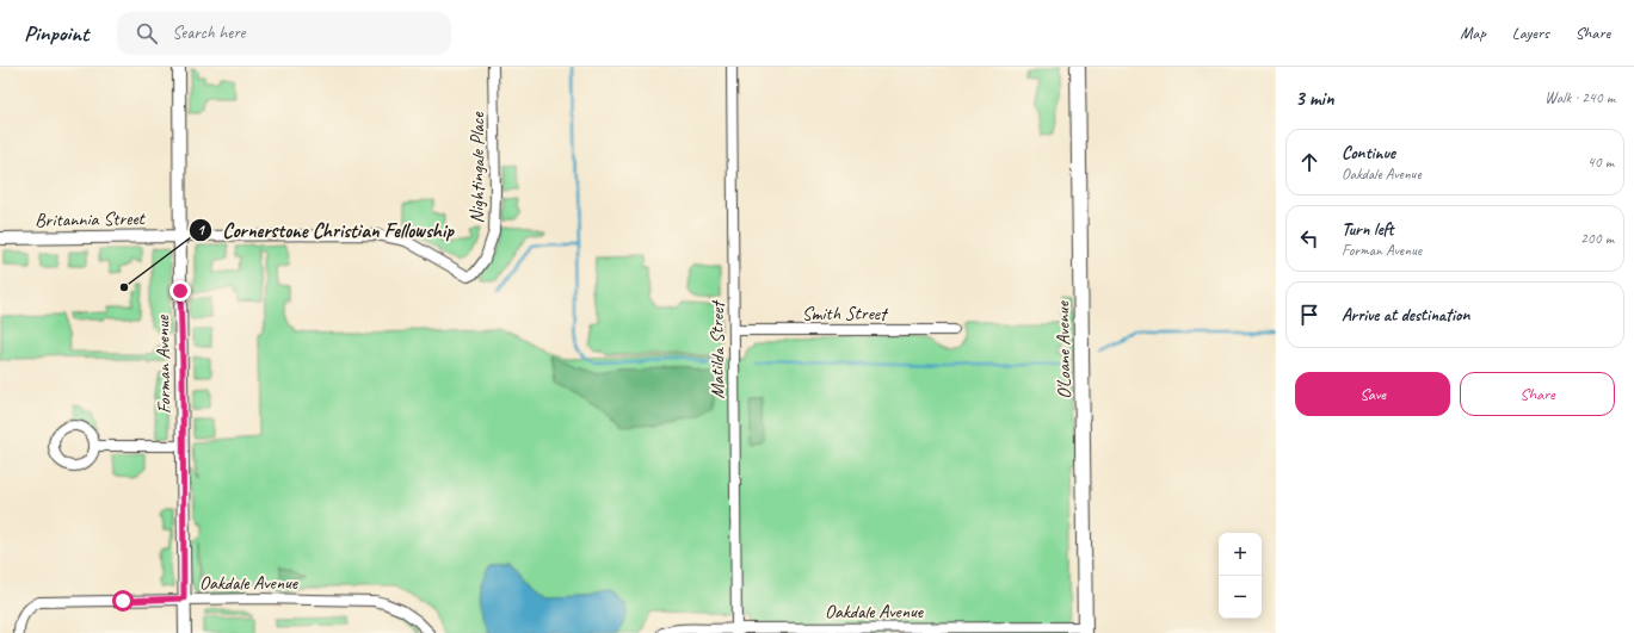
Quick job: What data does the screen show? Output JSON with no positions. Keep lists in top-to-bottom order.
{
  "streets": {
    "main road": ["O'Loane Avenue"],
    "street": [
      "Nightingale Place",
      "Britannia Street",
      "Smith Street",
      "Matilda Street",
      "Forman Avenue",
      "Oakdale Avenue"
    ]
  },
  "crossings": [
    ["Nightingale Place", "Britannia Street"],
    ["Nightingale Place", "Forman Avenue"],
    ["Britannia Street", "Forman Avenue"],
    ["Smith Street", "Matilda Street"],
    ["Matilda Street", "Oakdale Avenue"],
    ["O'Loane Avenue", "Oakdale Avenue"],
    ["Forman Avenue", "Oakdale Avenue"]
  ],
  "places": ["Cornerstone Christian Fellowship"],
  "page": {
    "header": "Pinpoint",
    "search": "Search here",
    "nav": ["Map", "Layers", "Share"],
    "heading": ["3 min", "Walk · 240 m"],
    "list": [
      ["Continue", "Oakdale Avenue", "40 m"],
      ["Turn left", "Forman Avenue", "200 m"],
      "Arrive at destination"
    ],
    "buttons": ["Save", "Share"],
    "map_buttons": ["+", "−"]
  }
}
